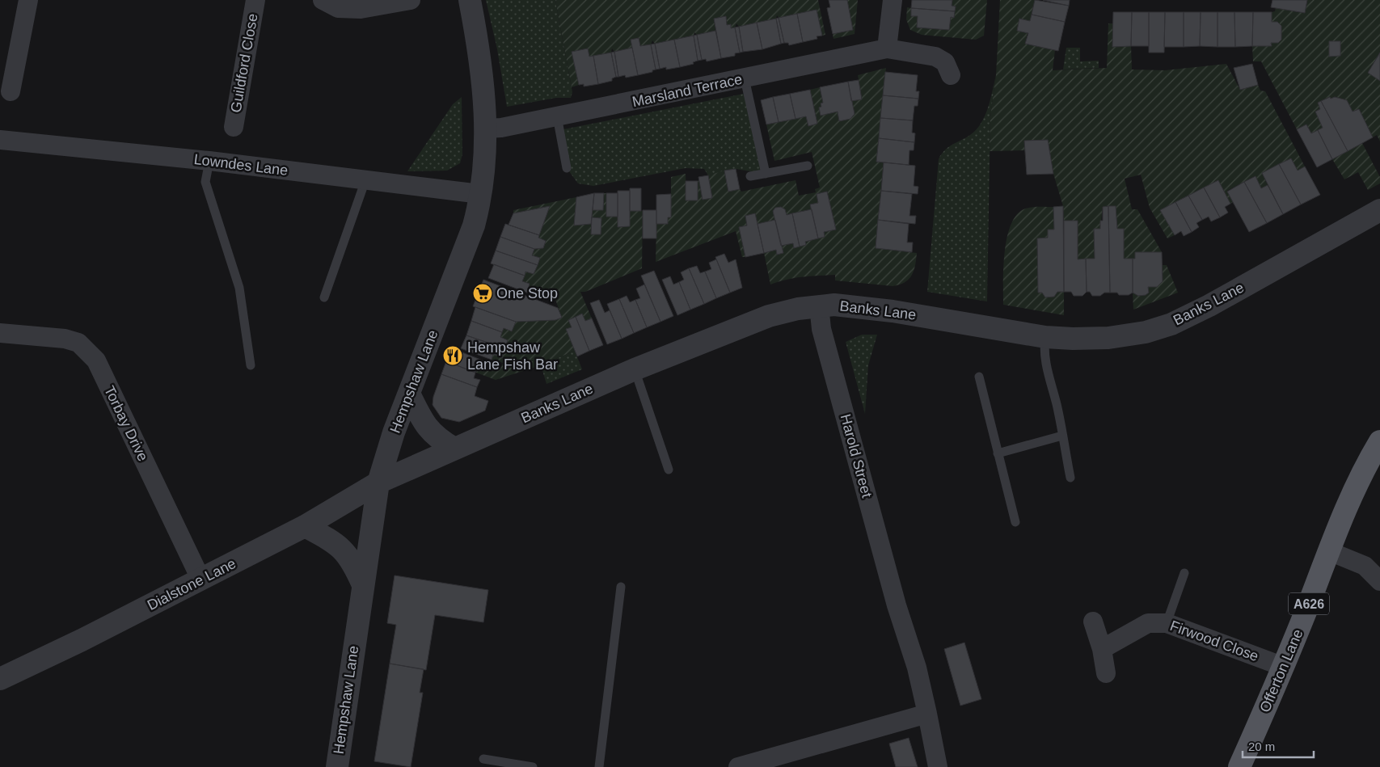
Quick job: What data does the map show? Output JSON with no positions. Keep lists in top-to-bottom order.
{
  "streets": {
    "main road": ["A626", "Offerton Lane"],
    "street": [
      "Guildford Close",
      "Marsland Terrace",
      "Lowndes Lane",
      "Banks Lane",
      "Hempshaw Lane",
      "Torbay Drive",
      "Harold Street",
      "Dialstone Lane",
      "Firwood Close"
    ]
  },
  "crossings": [
    ["Marsland Terrace", "Hempshaw Lane"],
    ["Lowndes Lane", "Hempshaw Lane"],
    ["Banks Lane", "Hempshaw Lane"],
    ["Banks Lane", "Harold Street"],
    ["Banks Lane", "Dialstone Lane"],
    ["Hempshaw Lane", "Dialstone Lane"],
    ["Torbay Drive", "Dialstone Lane"],
    ["Firwood Close", "Offerton Lane"]
  ],
  "places": {
    "supermarket": ["One Stop"],
    "restaurant": ["Hempshaw Lane Fish Bar"]
  },
  "scale_bar": "20 m"
}
